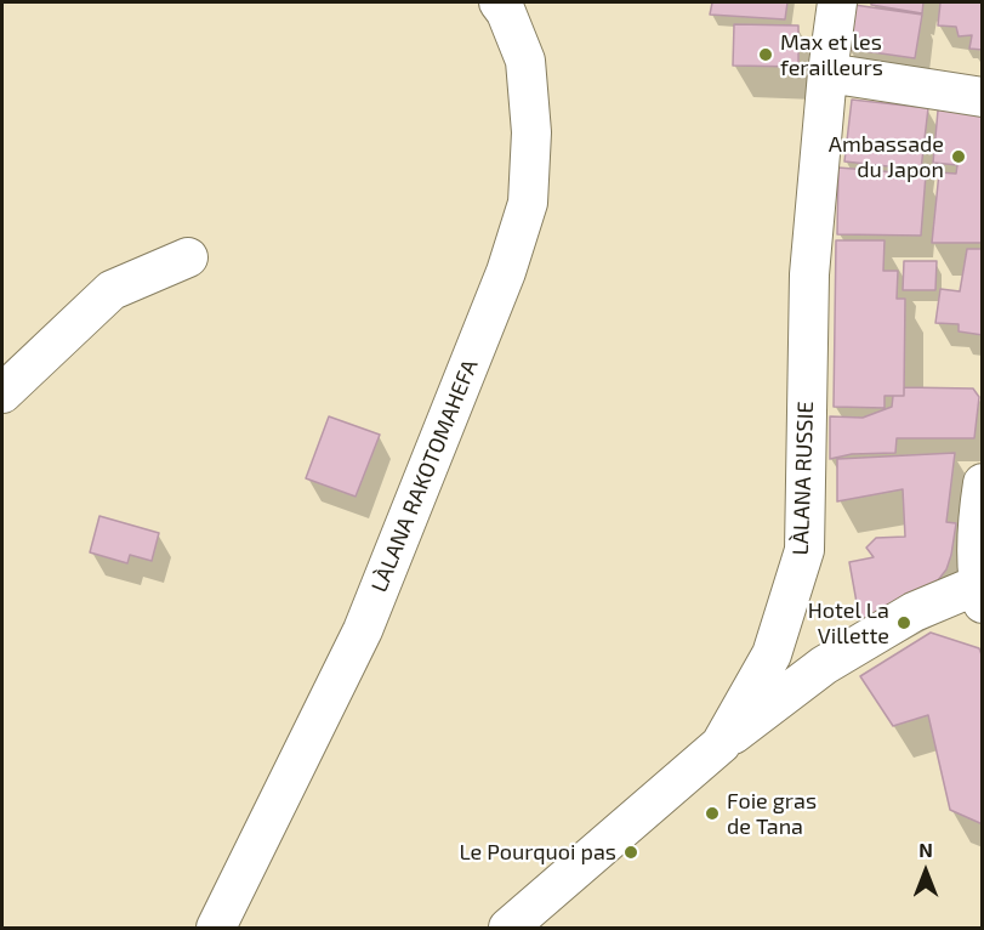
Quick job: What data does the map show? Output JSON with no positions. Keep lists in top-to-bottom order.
{
  "streets": {
    "street": ["LÀLANA RAKOTOMAHEFA", "LÀLANA RUSSIE"]
  },
  "places": [
    "Max et les ferailleurs",
    "Ambassade du Japon",
    "Hotel La Villette",
    "Foie gras de Tana",
    "Le Pourquoi pas"
  ],
  "north": "top"
}
